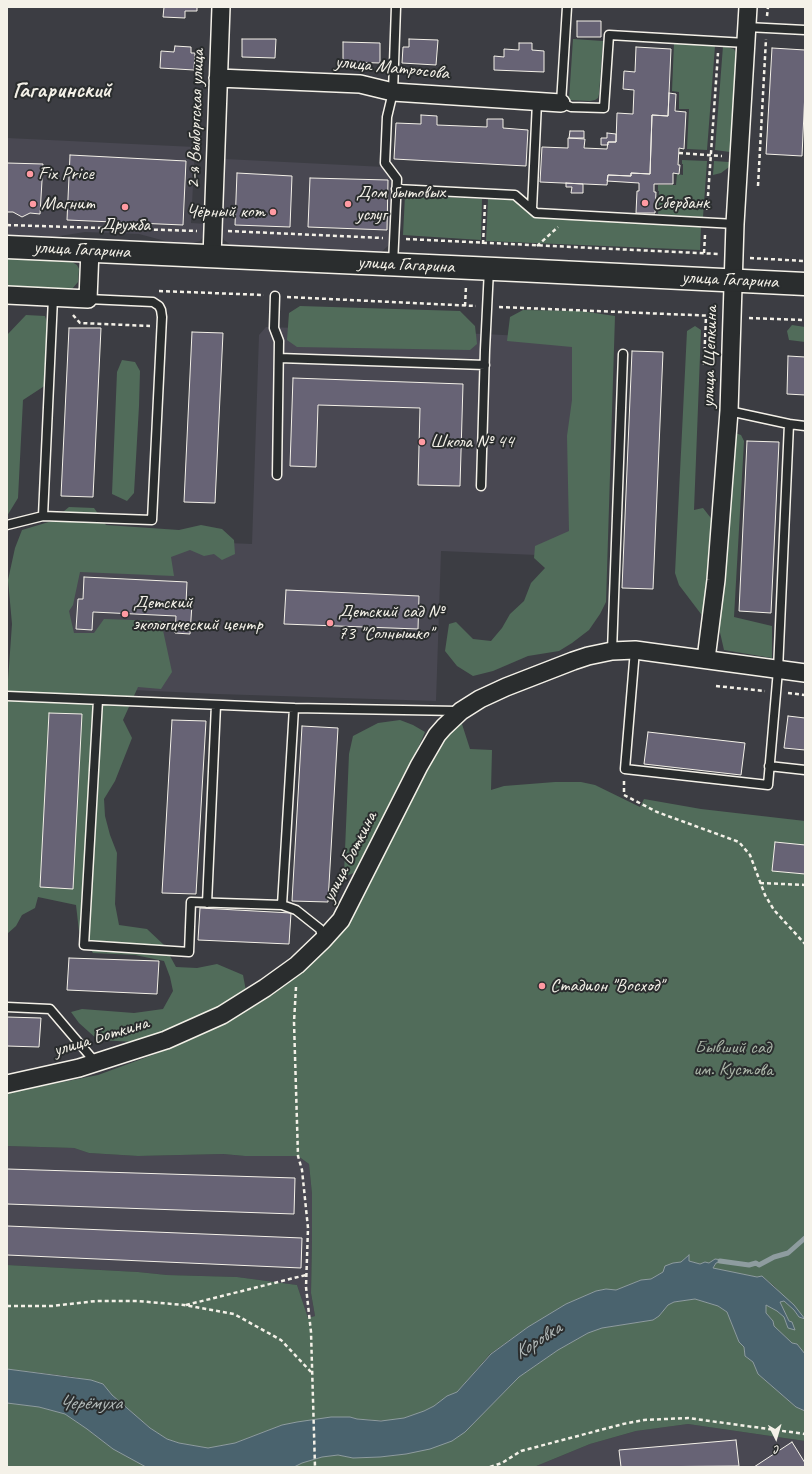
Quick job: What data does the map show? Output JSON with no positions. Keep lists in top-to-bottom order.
{
  "streets": {
    "main road": ["улица Гагарина"],
    "street": [
      "улица Матросова",
      "2-я Выборгская улица",
      "улица Щепкина",
      "улица Боткина"
    ]
  },
  "crossings": [
    ["улица Матросова", "2-я Выборгская улица"],
    ["2-я Выборгская улица", "улица Гагарина"],
    ["улица Гагарина", "улица Щепкина"],
    ["улица Щепкина", "улица Боткина"]
  ],
  "districts": ["Гагаринский"],
  "water": ["Коровка", "Черёмуха"],
  "parks": ["Бывший сад им. Кустова"],
  "places": [
    "Fix Price",
    "Сбербанк",
    "Магнит",
    "Дом бытовых услуг",
    "Дружба",
    "Чёрный кот",
    "Школа № 44",
    "Детский экологический центр",
    "Детский сад № 73 \"Солнышко\"",
    "Стадион \"Восход\""
  ],
  "north": "bottom"
}
